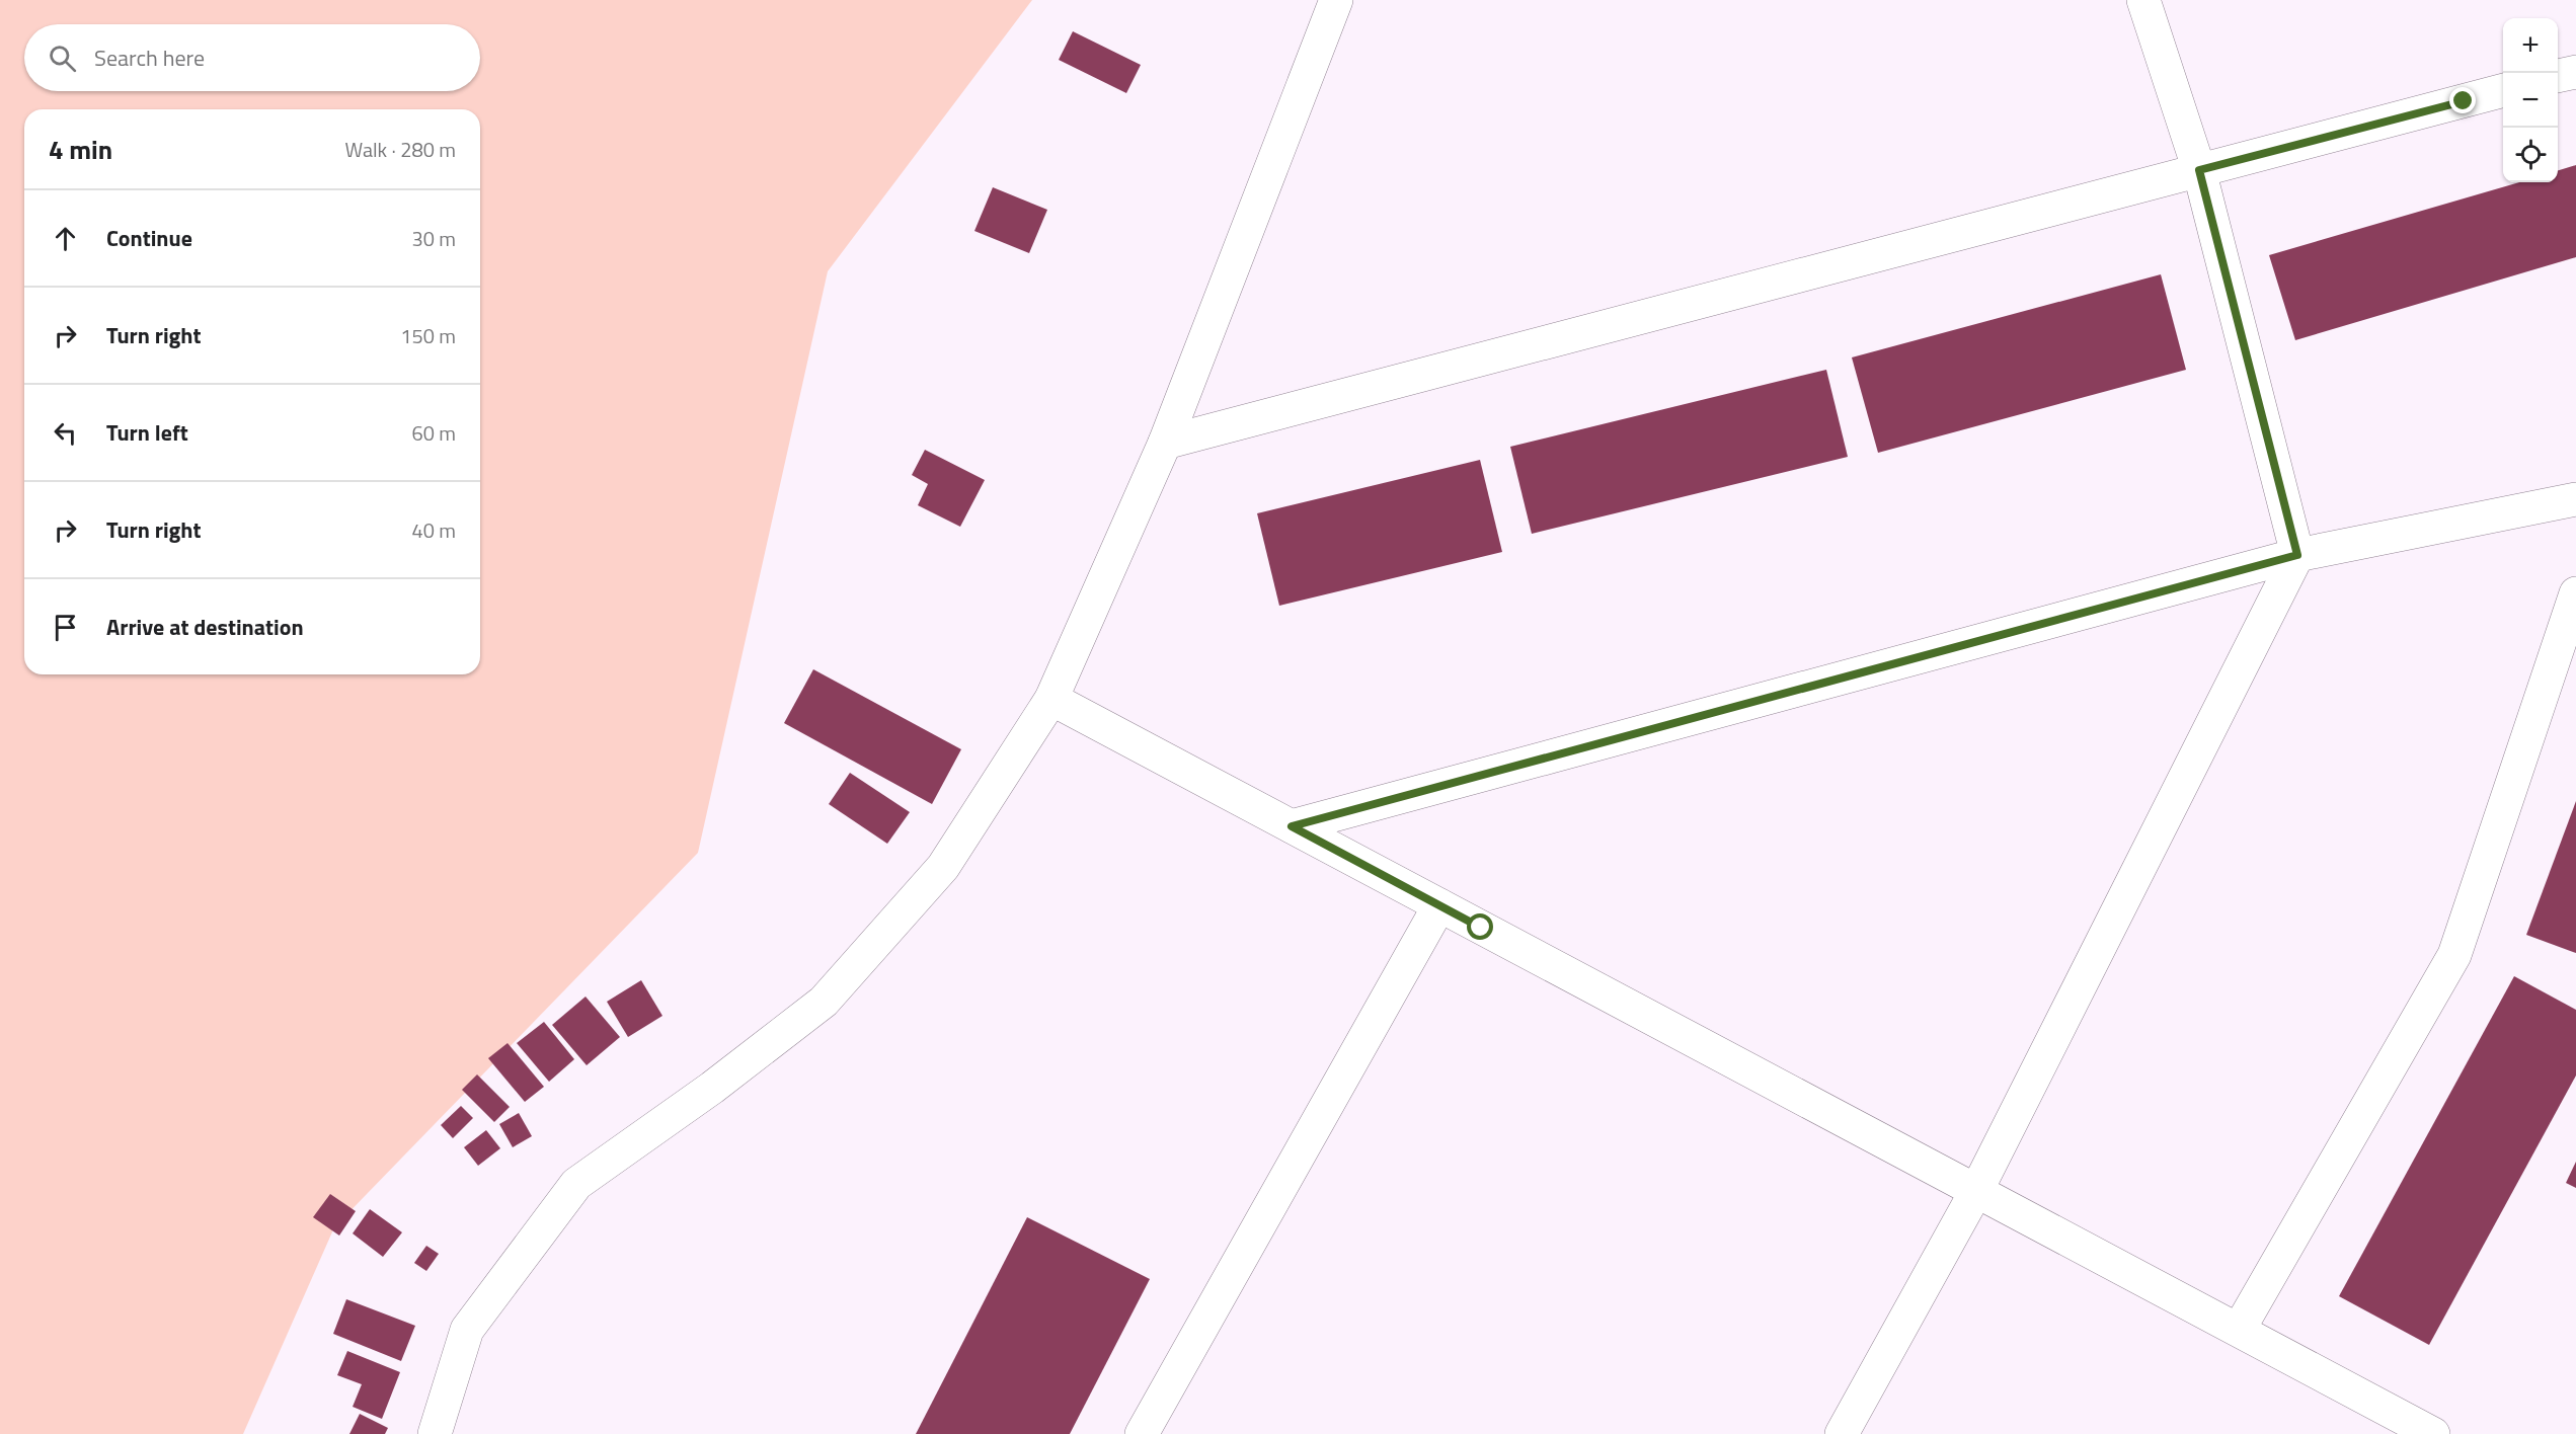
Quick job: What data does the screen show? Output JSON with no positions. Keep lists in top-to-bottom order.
{
  "page": {
    "map_buttons": ["+", "−"],
    "search": "Search here",
    "heading": ["4 min", "Walk · 280 m"],
    "list": [
      ["Continue", "30 m"],
      ["Turn right", "150 m"],
      ["Turn left", "60 m"],
      ["Turn right", "40 m"],
      "Arrive at destination"
    ]
  }
}
